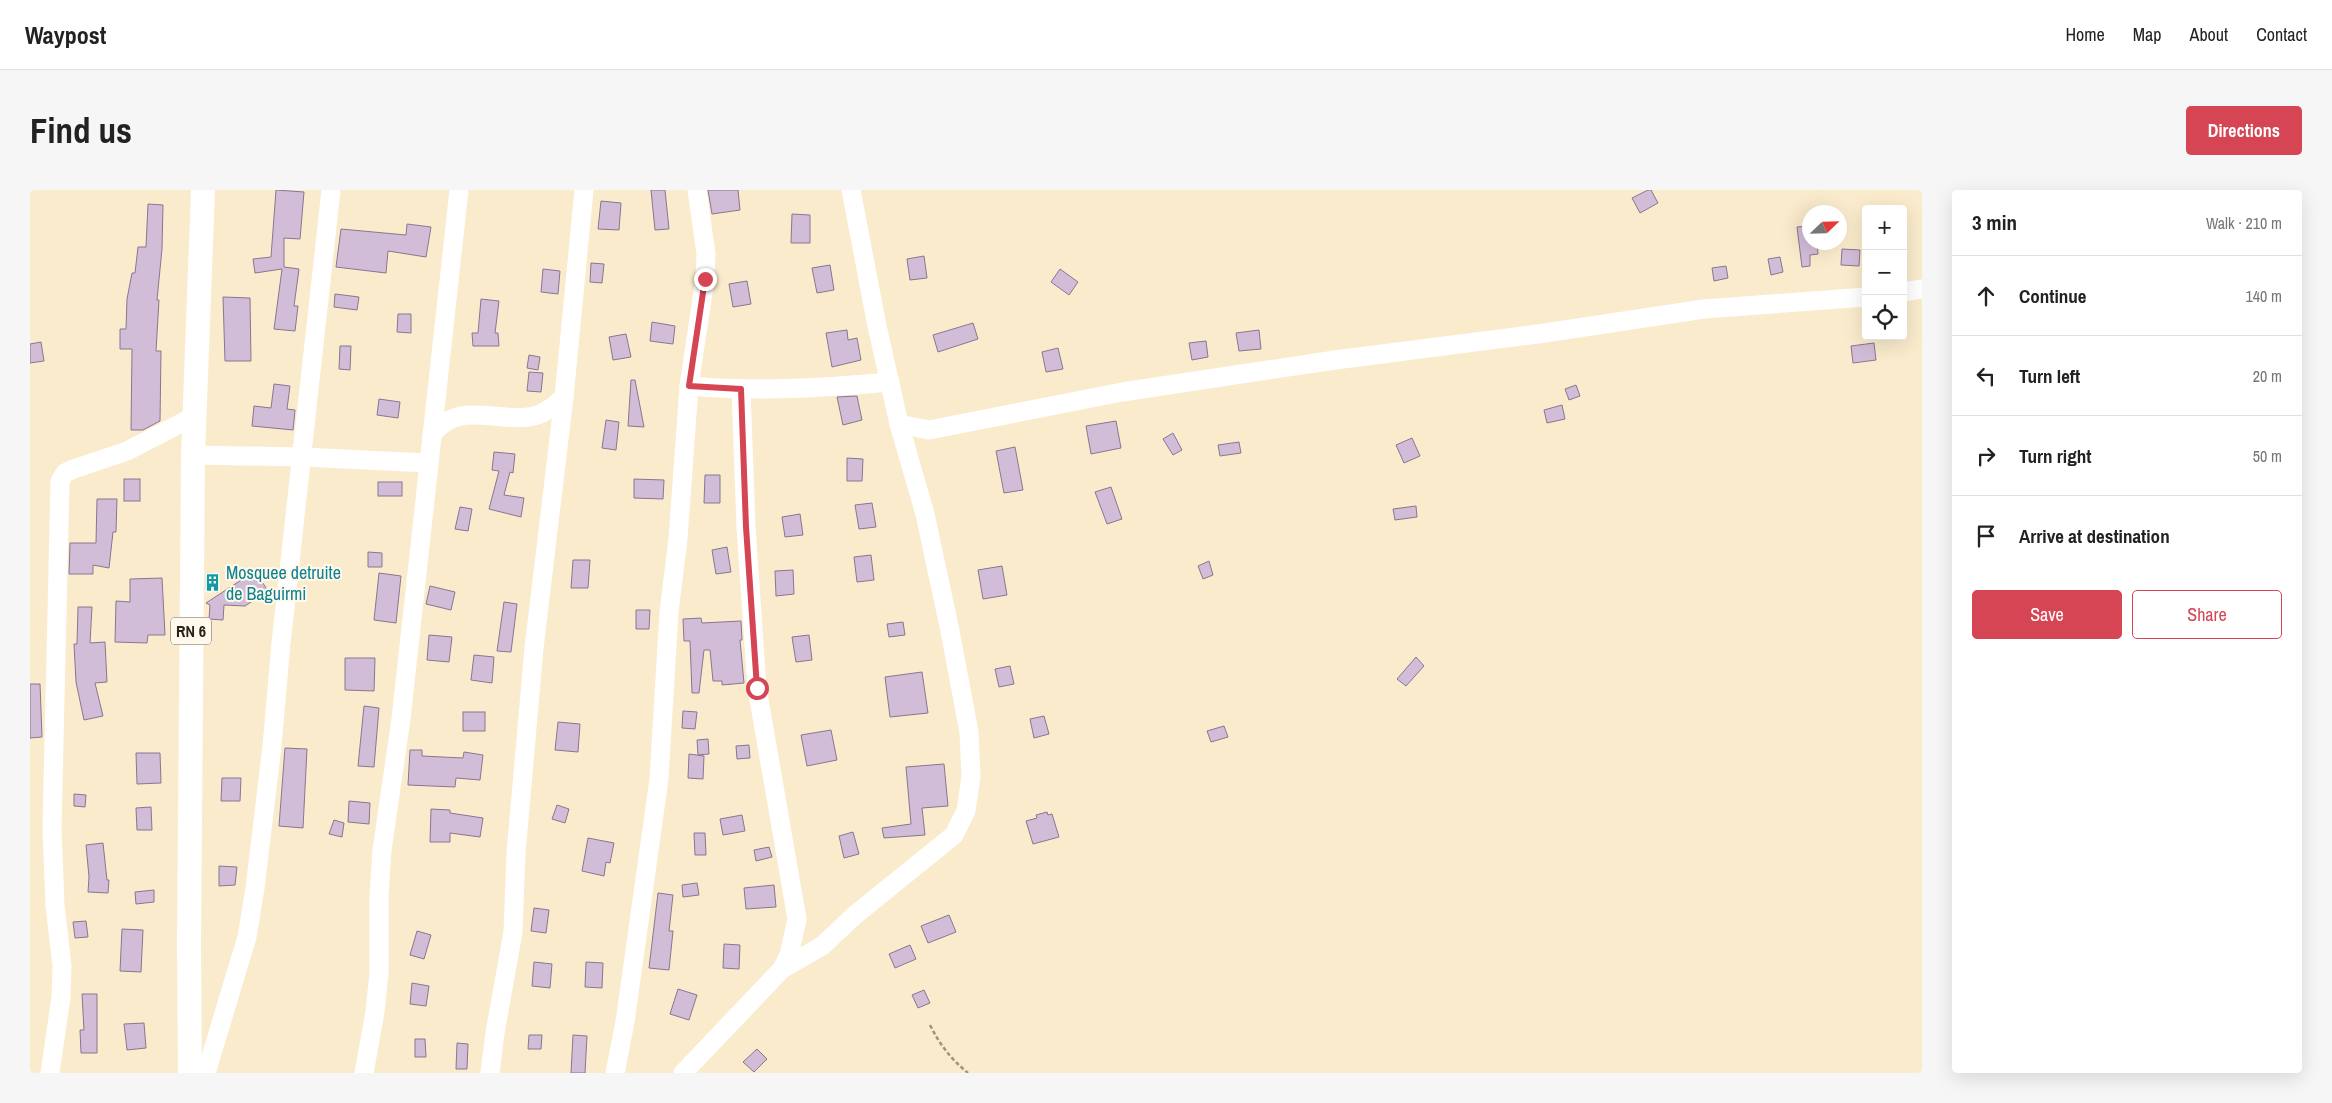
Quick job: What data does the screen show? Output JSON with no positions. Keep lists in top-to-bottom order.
{
  "streets": {
    "main road": ["RN 6"]
  },
  "places": {
    "building": ["Mosquee detruite de Baguirmi"]
  },
  "north": "top right",
  "page": {
    "header": "Waypost",
    "nav": [
      "Home",
      "Map",
      "About",
      "Contact"
    ],
    "buttons": [
      "Directions",
      ["Save", "Share"]
    ],
    "title": "Find us",
    "heading": ["3 min", "Walk · 210 m"],
    "map_buttons": ["+", "−"],
    "list": [
      ["Continue", "140 m"],
      ["Turn left", "20 m"],
      ["Turn right", "50 m"],
      "Arrive at destination"
    ]
  }
}
